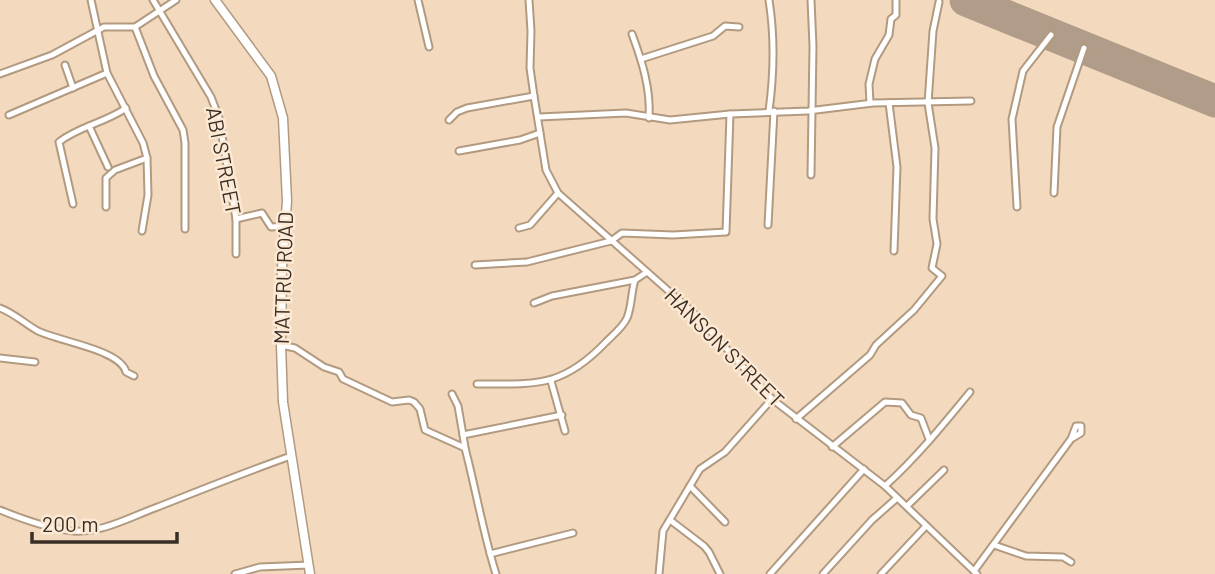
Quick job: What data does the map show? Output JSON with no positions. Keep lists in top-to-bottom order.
{
  "streets": {
    "main road": ["MATTRU ROAD"],
    "street": ["ABI STREET", "HANSON STREET"]
  },
  "scale_bar": "200 m"
}
